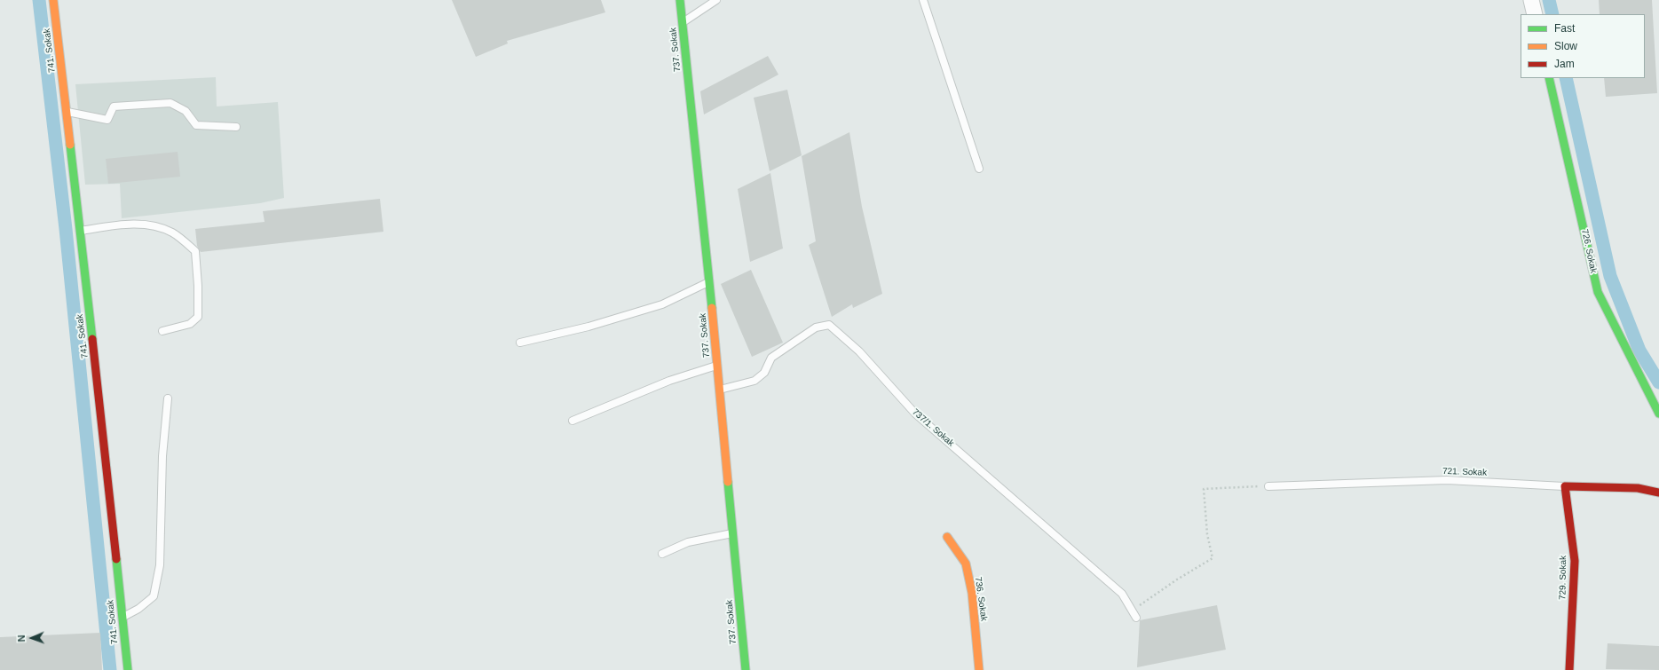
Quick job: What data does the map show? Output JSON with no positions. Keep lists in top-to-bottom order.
{
  "streets": {
    "street": [
      "737. Sokak",
      "741. Sokak",
      "726. Sokak",
      "721. Sokak",
      "729. Sokak",
      "736. Sokak"
    ],
    "lane": ["737/1. Sokak"]
  },
  "crossings": [
    ["737. Sokak", "737/1. Sokak"],
    ["721. Sokak", "729. Sokak"]
  ],
  "legend": ["Fast", "Slow", "Jam"],
  "north": "left"
}
